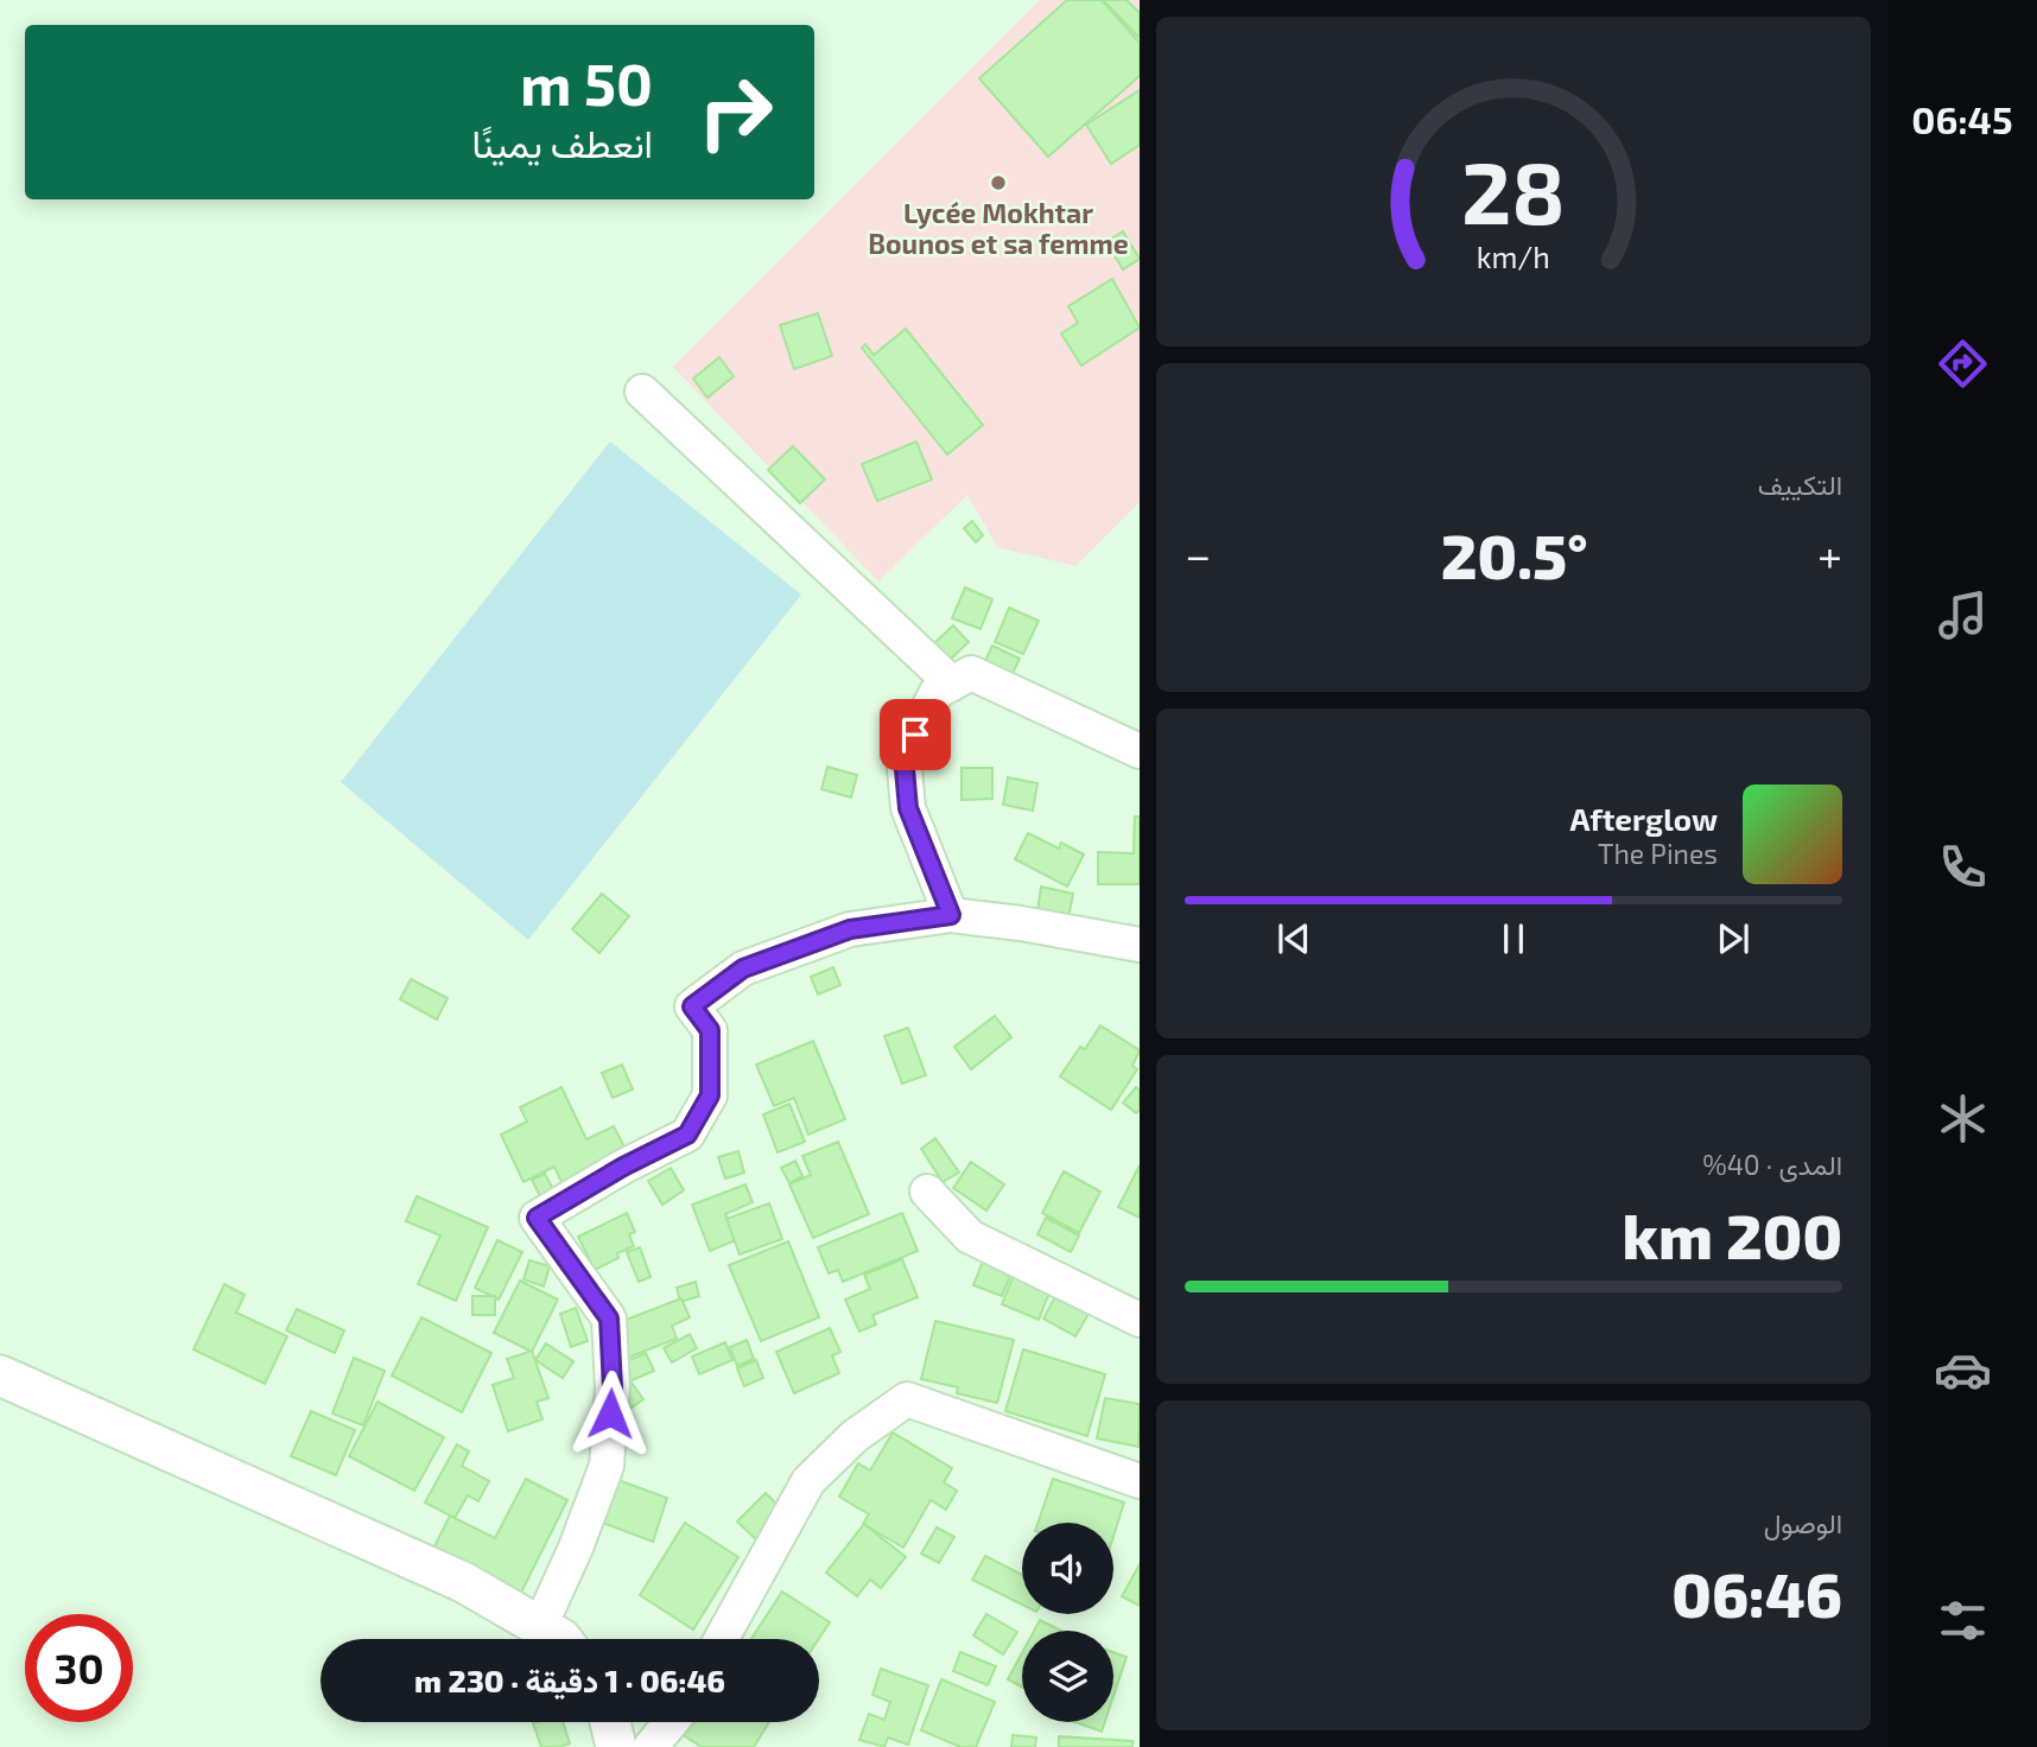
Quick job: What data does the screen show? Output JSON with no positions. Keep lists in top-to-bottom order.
{
  "places": ["Lycée Mokhtar Bounos et sa femme"],
  "page": {
    "tabs": "06:45",
    "turn": ["50 m", "انعطف يمينًا"],
    "tile": [
      "التكييف",
      ["المدى · 40%", "200 km"],
      ["الوصول", "06:46"]
    ],
    "heat": ["−", "20.5°", "+"],
    "song": ["Afterglow", "The Pines"],
    "limit": "30",
    "trip": "06:46 · 1 دقيقة · 230 m",
    "gauge": ["28", "km/h"]
  }
}
